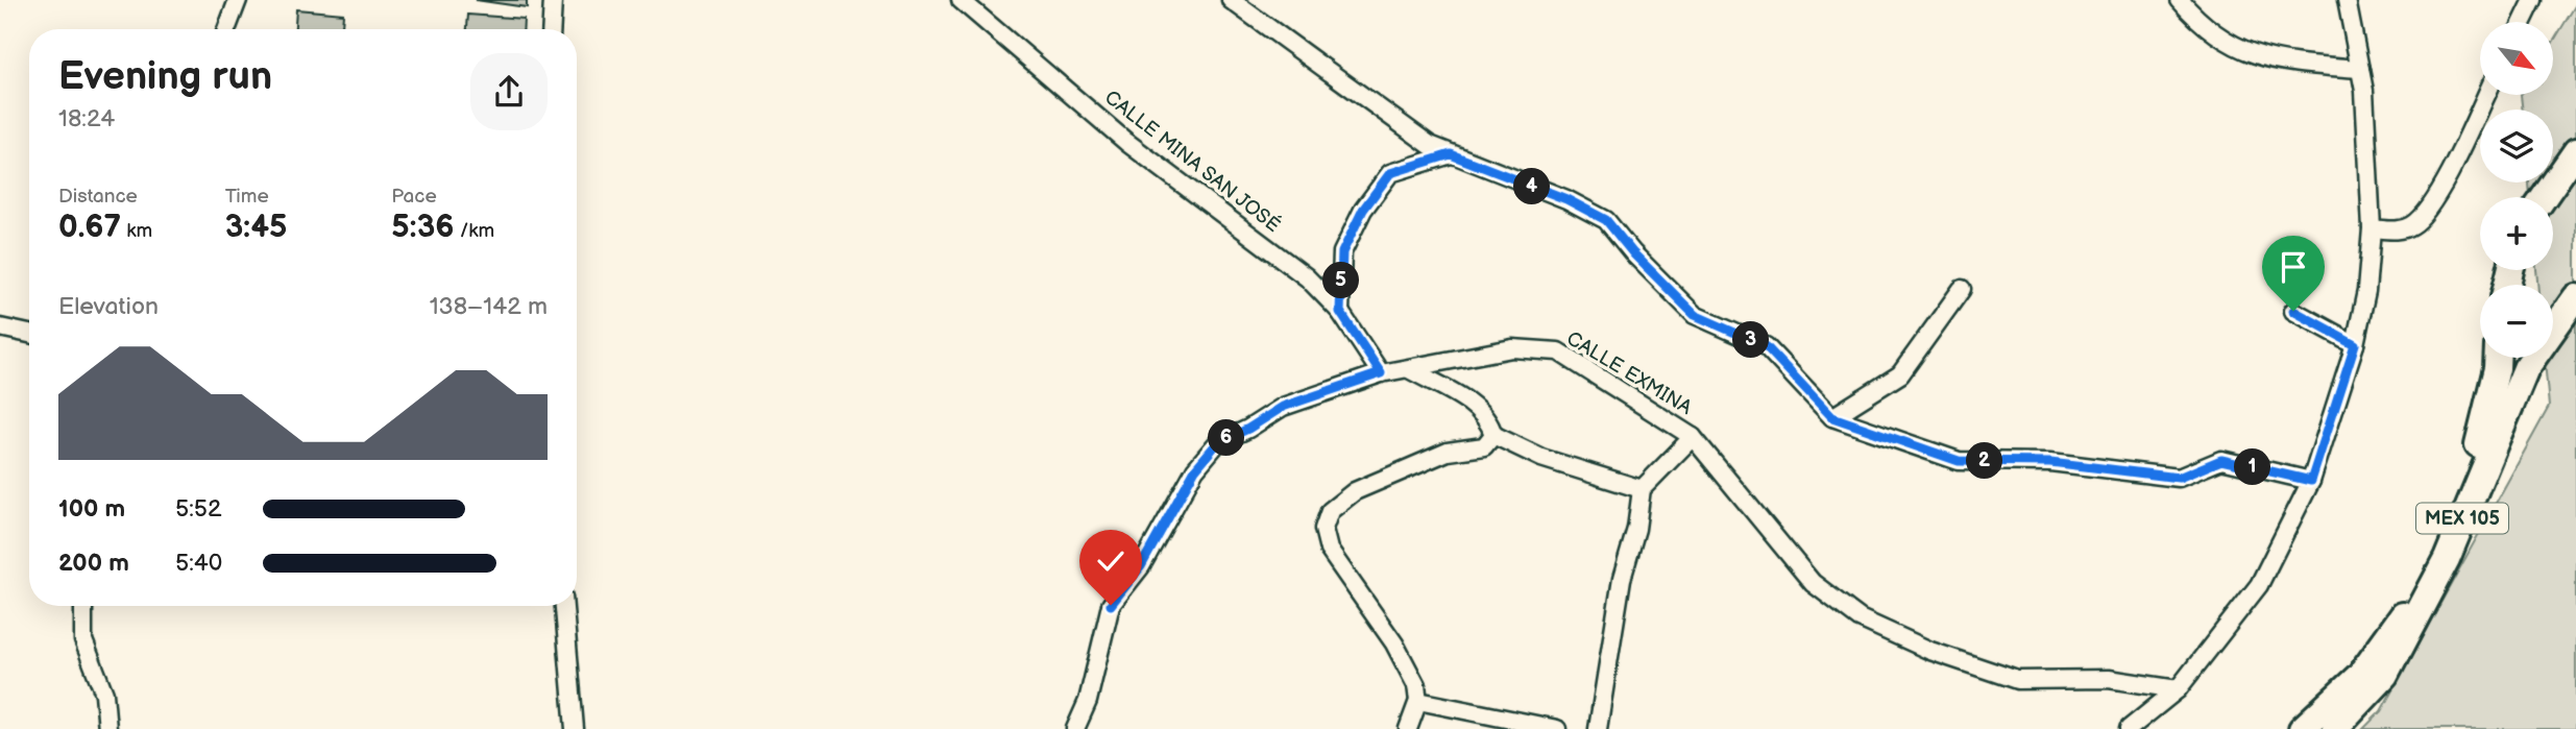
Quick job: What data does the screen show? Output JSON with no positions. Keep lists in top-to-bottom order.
{
  "streets": {
    "main road": ["MEX 105"],
    "street": ["CALLE MINA SAN JOSÉ", "CALLE EXMINA"]
  },
  "crossings": [
    ["CALLE MINA SAN JOSÉ", "CALLE EXMINA"]
  ],
  "north": "bottom right",
  "page": {
    "map_buttons": ["+", "−"],
    "heading": ["Evening run", "18:24"],
    "stats": [
      ["Distance", "0.67 km"],
      ["Time", "3:45"],
      ["Pace", "5:36 /km"]
    ],
    "pins": [
      "4",
      "5",
      "3",
      "6",
      "2",
      "1"
    ],
    "chart": ["Elevation", "138–142 m"],
    "list": [
      {
        "name": "100 m",
        "note": "5:52"
      },
      {
        "name": "200 m",
        "note": "5:40"
      }
    ]
  }
}
